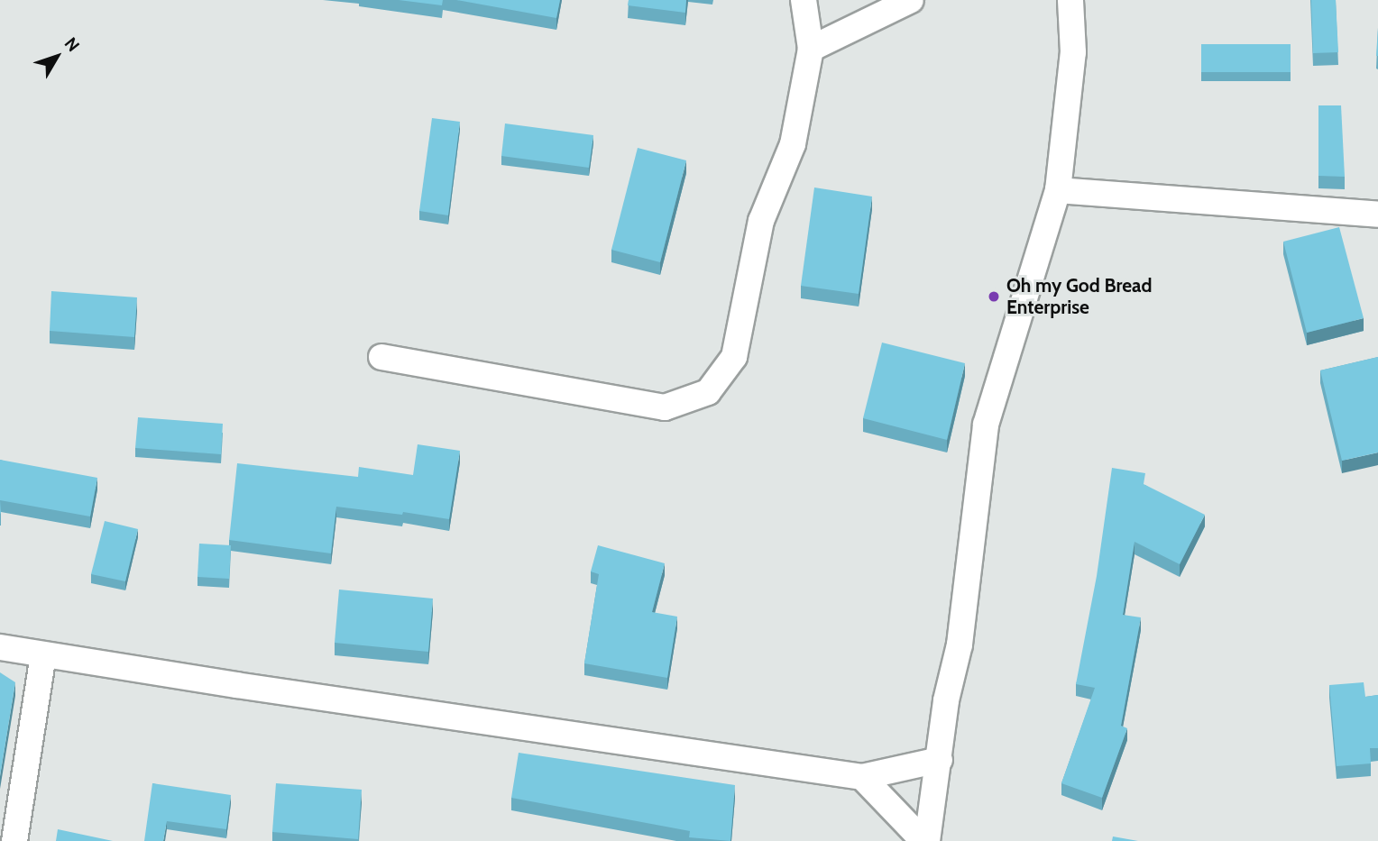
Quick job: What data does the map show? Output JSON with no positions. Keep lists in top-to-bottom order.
{
  "places": ["Oh my God Bread Enterprise"],
  "north": "top right"
}
